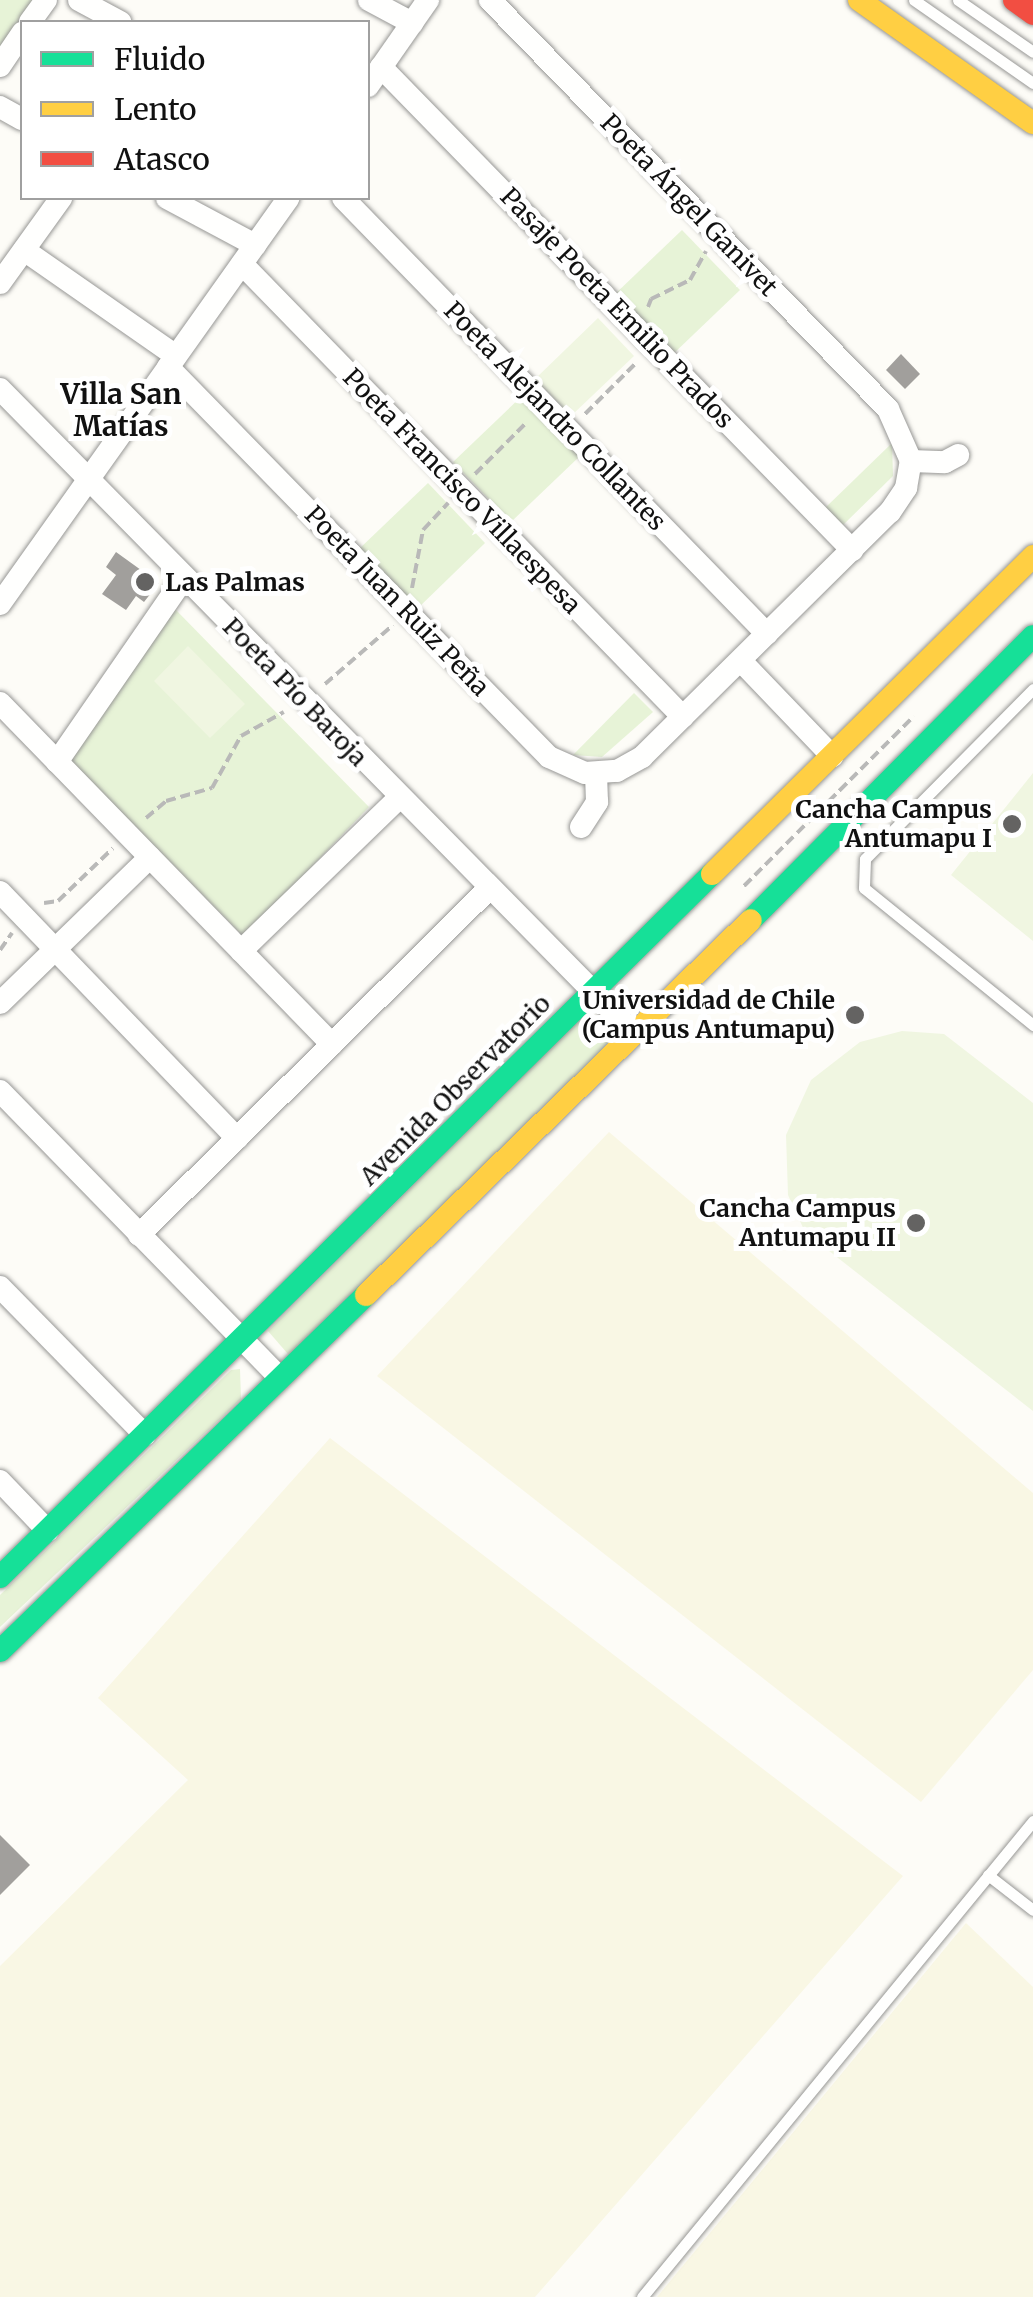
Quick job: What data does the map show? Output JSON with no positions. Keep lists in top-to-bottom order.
{
  "streets": {
    "main road": ["Avenida Observatorio"],
    "street": [
      "Poeta Ángel Ganivet",
      "Pasaje Poeta Emilio Prados",
      "Poeta Alejandro Collantes",
      "Poeta Francisco Villaespesa",
      "Poeta Juan Ruiz Peña",
      "Poeta Pío Baroja"
    ]
  },
  "crossings": [
    ["Poeta Pío Baroja", "Avenida Observatorio"]
  ],
  "districts": ["Villa San Matías"],
  "places": [
    "Las Palmas",
    "Cancha Campus Antumapu I",
    "Universidad de Chile (Campus Antumapu)",
    "Cancha Campus Antumapu II"
  ],
  "legend": ["Fluido", "Lento", "Atasco"]
}
